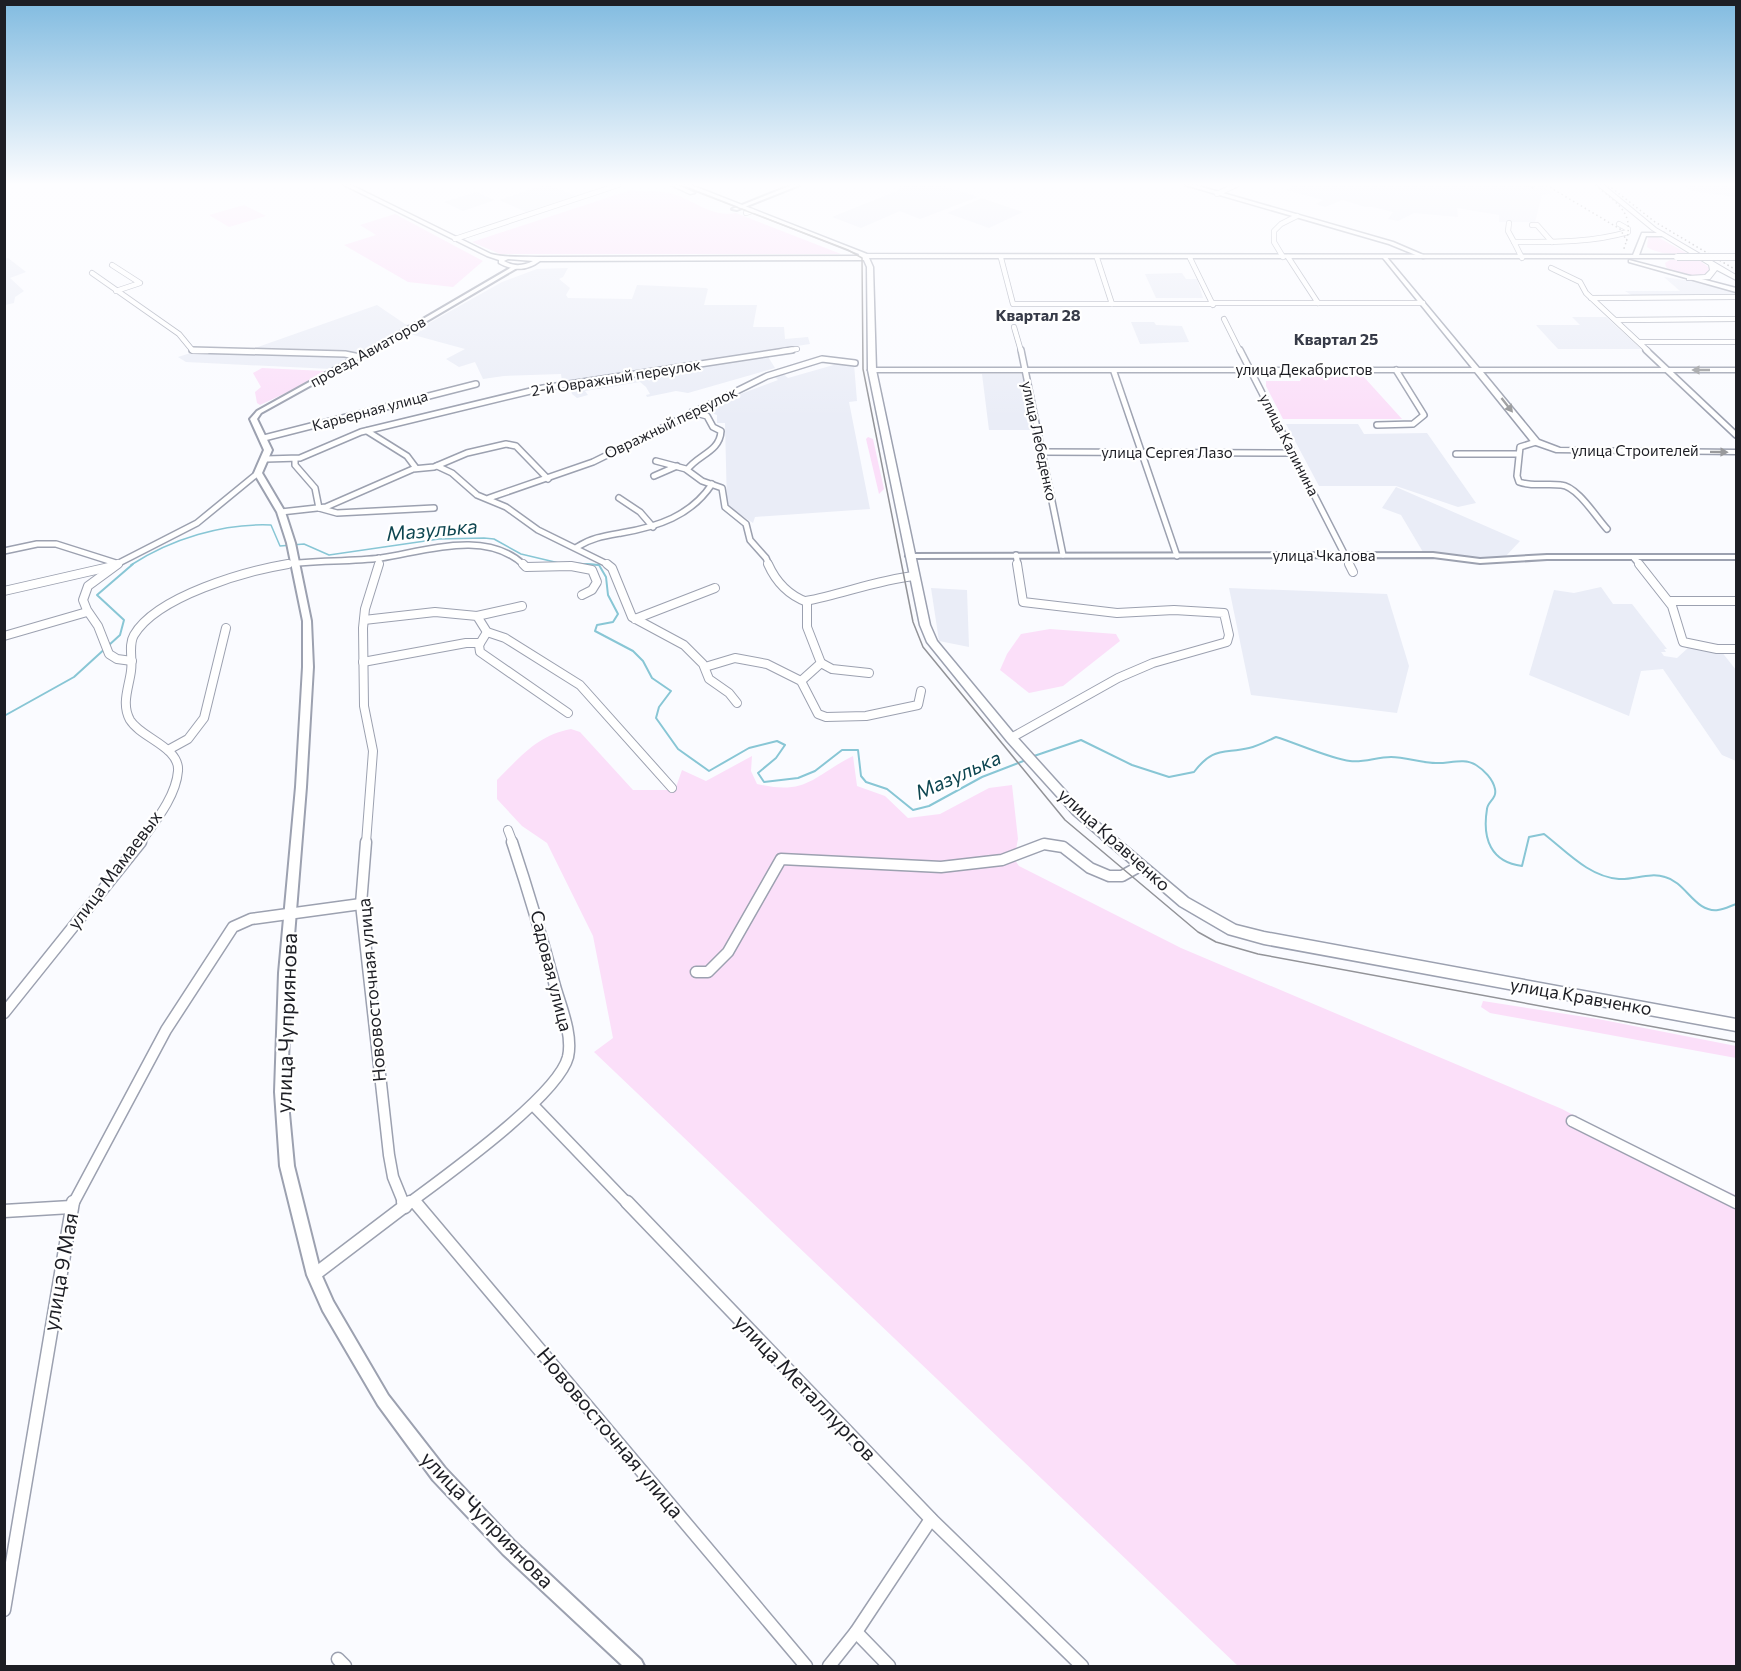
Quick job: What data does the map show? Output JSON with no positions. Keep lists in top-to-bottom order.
{
  "streets": {
    "main road": ["улица Декабристов", "улица Строителей", "улица Кравченко"],
    "street": [
      "проезд Авиаторов",
      "2-й Овражный переулок",
      "Карьерная улица",
      "Овражный переулок",
      "улица Лебеденко",
      "улица Калинина",
      "улица Сергея Лазо",
      "улица Чкалова",
      "улица Мамаевых",
      "Садовая улица",
      "Нововосточная улица",
      "улица Чуприянова",
      "улица 9 Мая",
      "улица Металлургов"
    ]
  },
  "crossings": [
    ["проезд Авиаторов", "Карьерная улица"],
    ["улица Декабристов", "улица Лебеденко"],
    ["улица Декабристов", "улица Калинина"],
    ["улица Декабристов", "улица Кравченко"],
    ["улица Лебеденко", "улица Сергея Лазо"],
    ["улица Лебеденко", "улица Чкалова"],
    ["улица Калинина", "улица Сергея Лазо"],
    ["улица Калинина", "улица Чкалова"],
    ["улица Чкалова", "улица Кравченко"],
    ["Садовая улица", "Нововосточная улица"],
    ["Садовая улица", "улица Чуприянова"],
    ["Садовая улица", "улица Металлургов"],
    ["Нововосточная улица", "улица 9 Мая"],
    ["улица Чуприянова", "улица 9 Мая"]
  ],
  "one_way": ["улица Строителей"],
  "districts": ["Квартал 28", "Квартал 25"],
  "water": ["Мазулька"]
}
